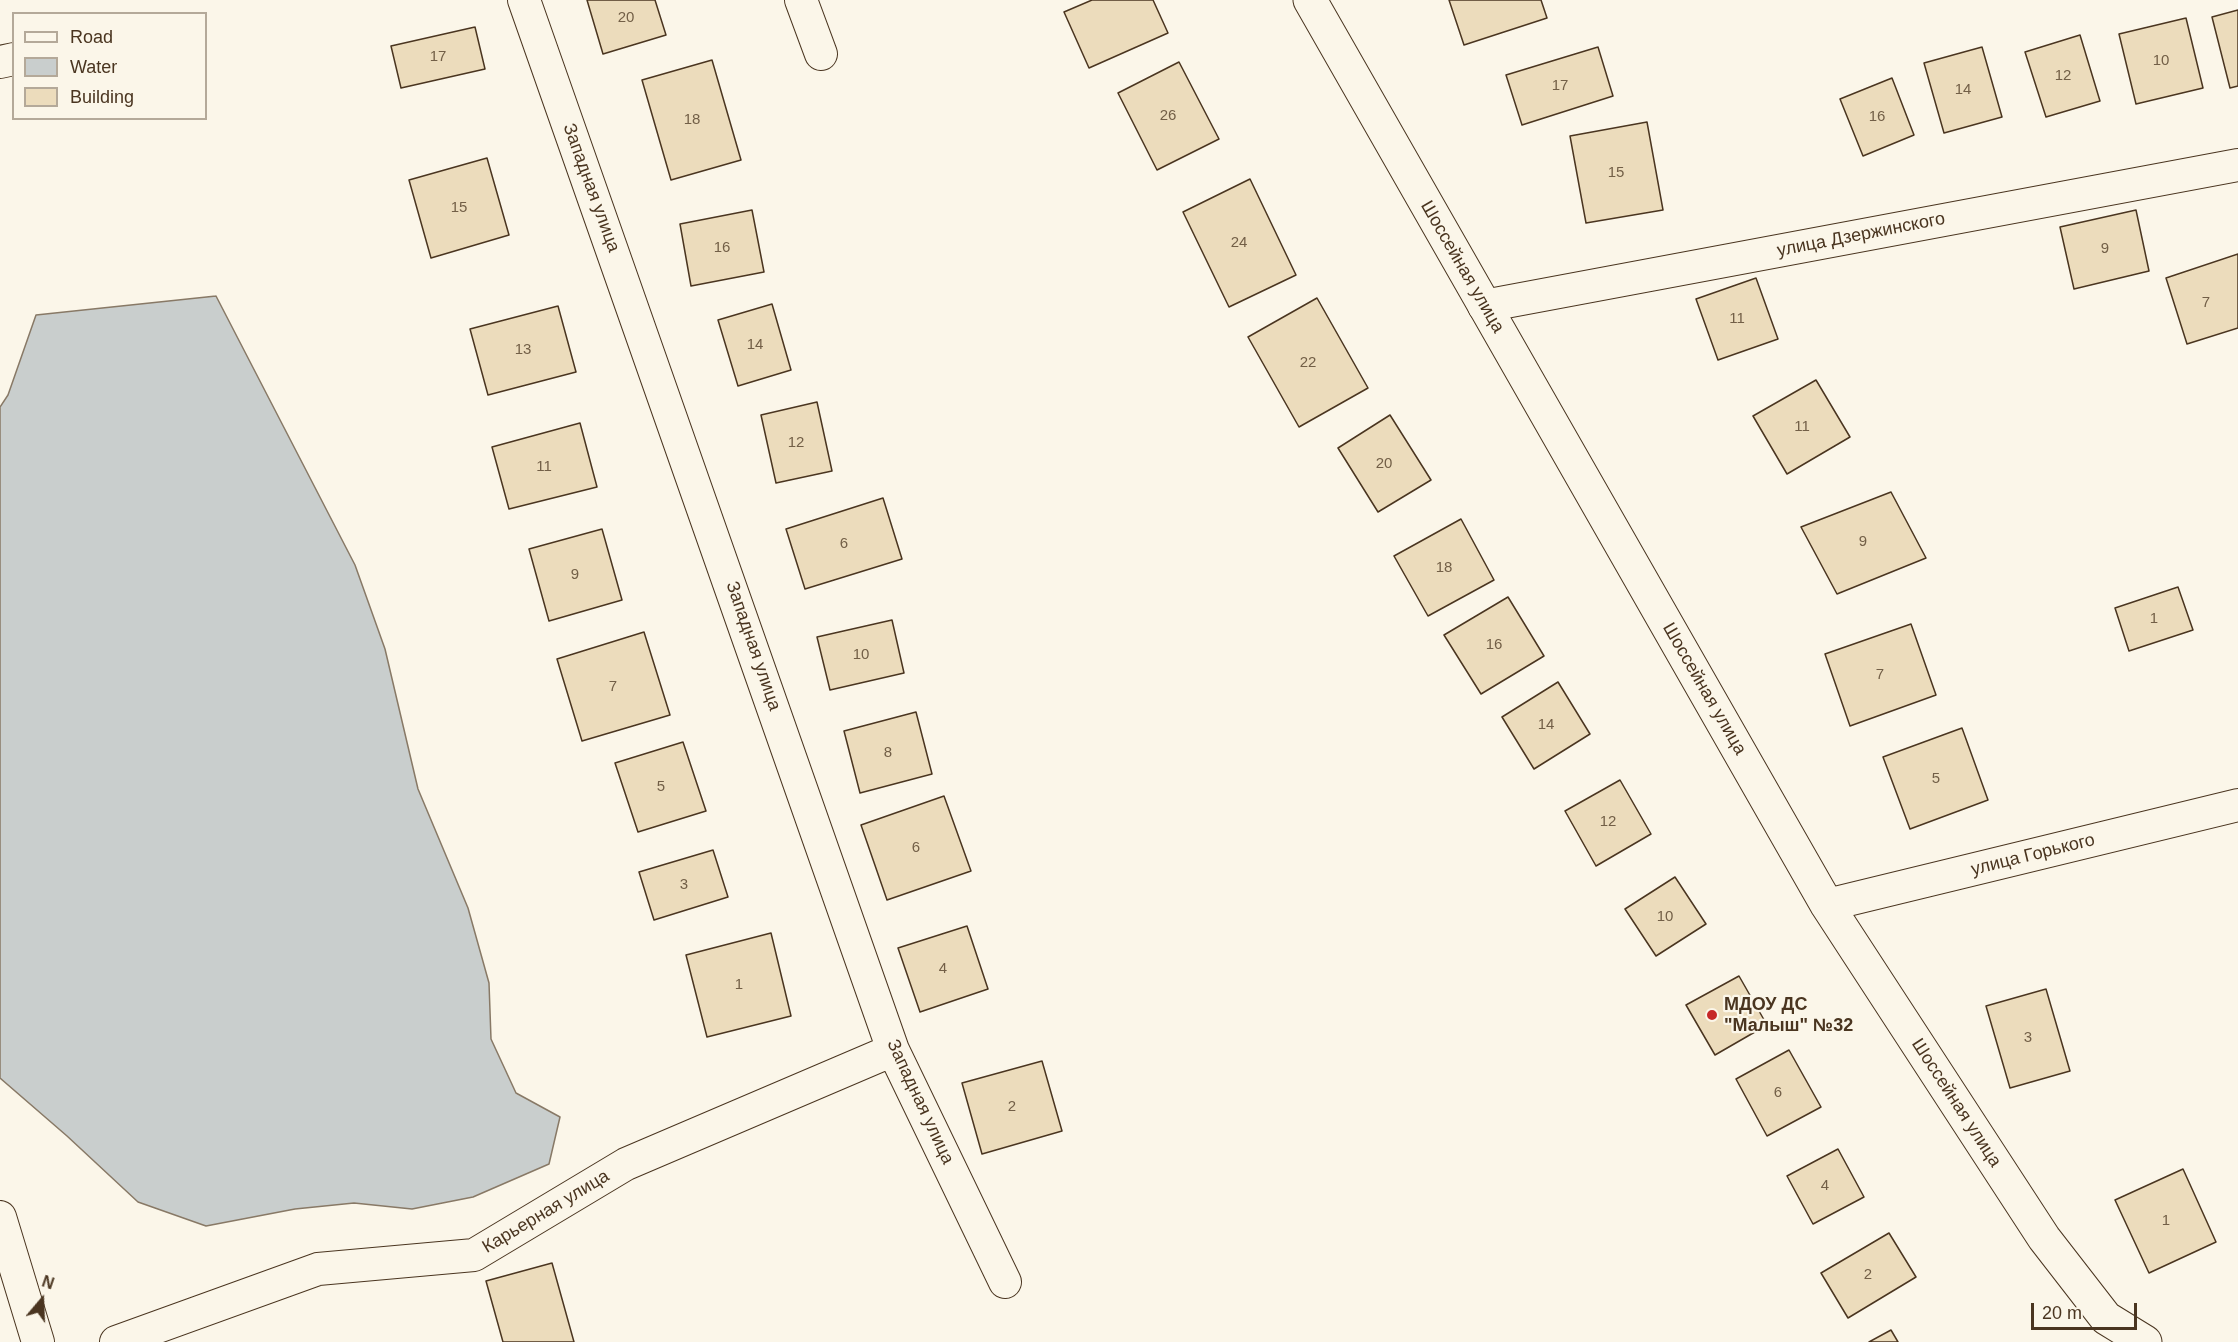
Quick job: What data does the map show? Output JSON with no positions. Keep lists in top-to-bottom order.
{
  "streets": {
    "main road": ["Шоссейная улица"],
    "street": [
      "Западная улица",
      "улица Дзержинского",
      "улица Горького",
      "Карьерная улица"
    ]
  },
  "crossings": [
    ["Западная улица", "Карьерная улица"],
    ["улица Дзержинского", "Шоссейная улица"],
    ["Шоссейная улица", "улица Горького"]
  ],
  "places": ["МДОУ ДС \"Малыш\" №32"],
  "house_numbers": [
    "20",
    "17",
    "10",
    "12",
    "17",
    "14",
    "26",
    "16",
    "18",
    "15",
    "15",
    "24",
    "16",
    "9",
    "7",
    "11",
    "14",
    "13",
    "22",
    "11",
    "12",
    "20",
    "11",
    "9",
    "6",
    "18",
    "9",
    "1",
    "16",
    "10",
    "7",
    "7",
    "14",
    "8",
    "5",
    "5",
    "12",
    "6",
    "3",
    "10",
    "4",
    "1",
    "3",
    "6",
    "2",
    "4",
    "1",
    "2"
  ],
  "legend": ["Road", "Water", "Building"],
  "scale_bar": "20 m",
  "north": "top"
}
